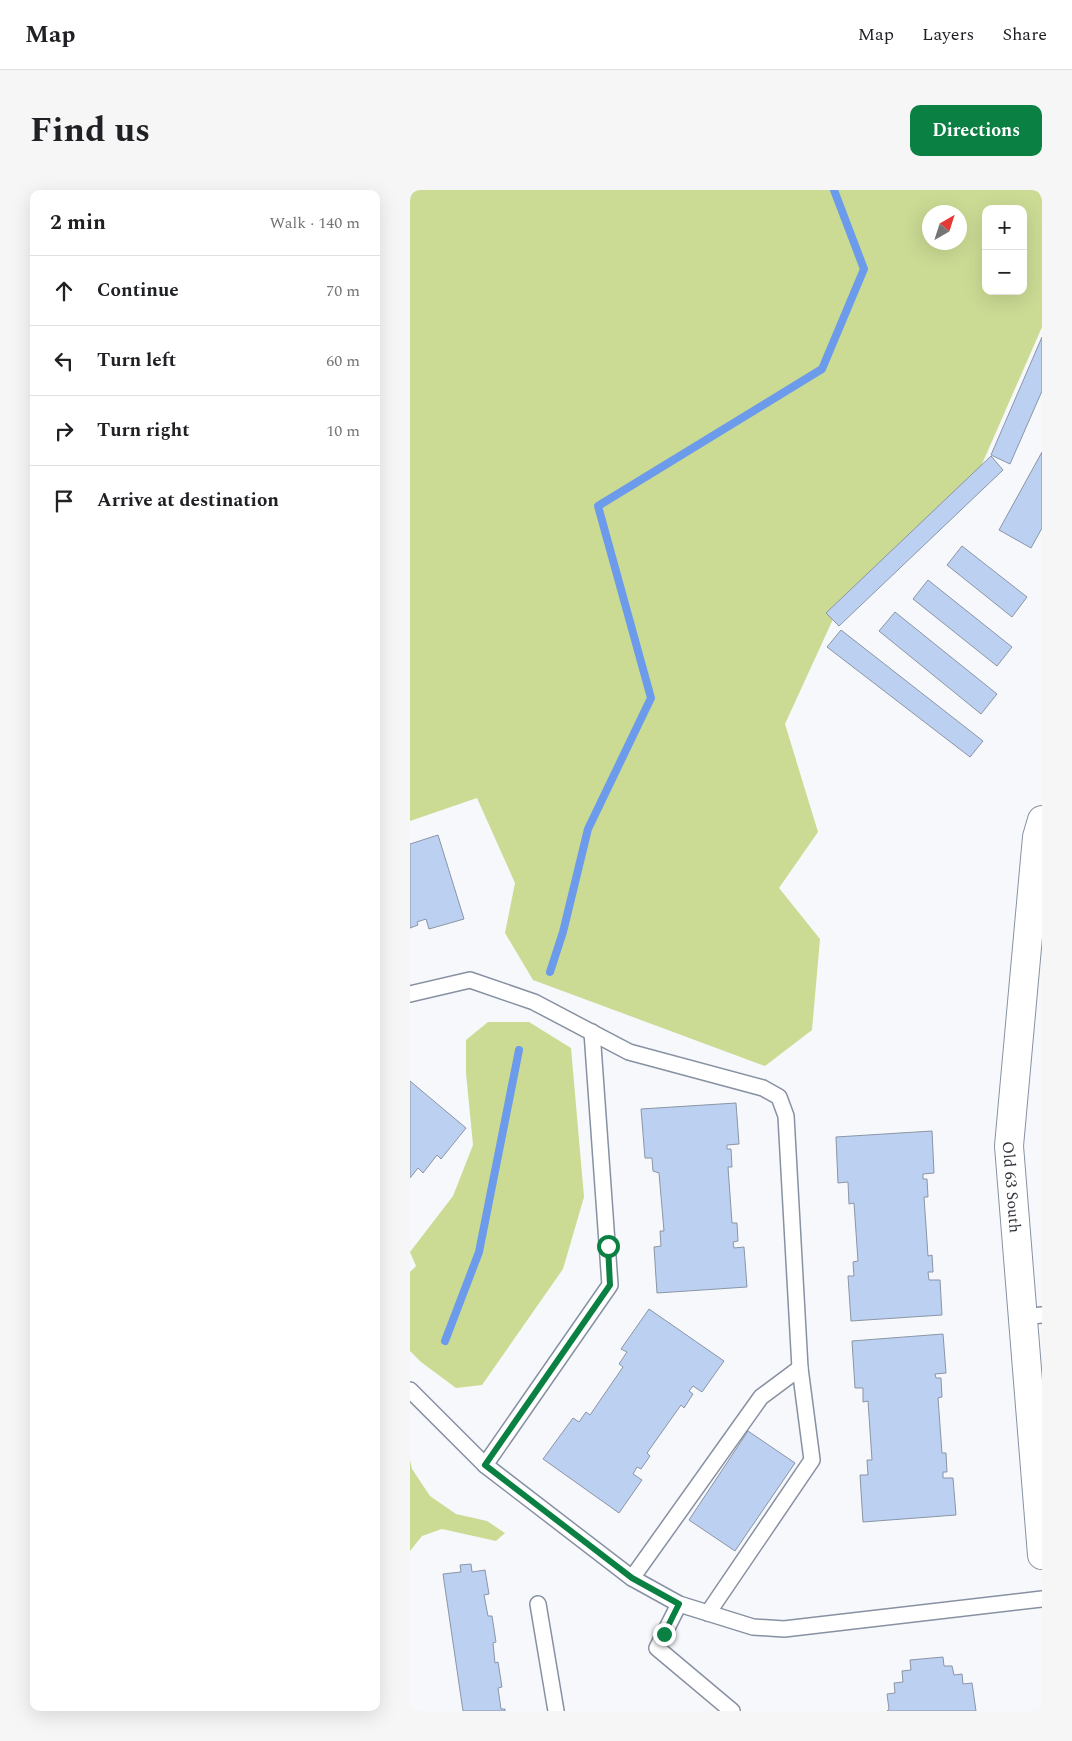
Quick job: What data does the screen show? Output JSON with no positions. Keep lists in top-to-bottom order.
{
  "streets": {
    "main road": ["Old 63 South"]
  },
  "north": "top right",
  "page": {
    "header": "Map",
    "nav": ["Map", "Layers", "Share"],
    "title": "Find us",
    "buttons": "Directions",
    "heading": ["2 min", "Walk · 140 m"],
    "map_buttons": ["+", "−"],
    "list": [
      ["Continue", "70 m"],
      ["Turn left", "60 m"],
      ["Turn right", "10 m"],
      "Arrive at destination"
    ]
  }
}
